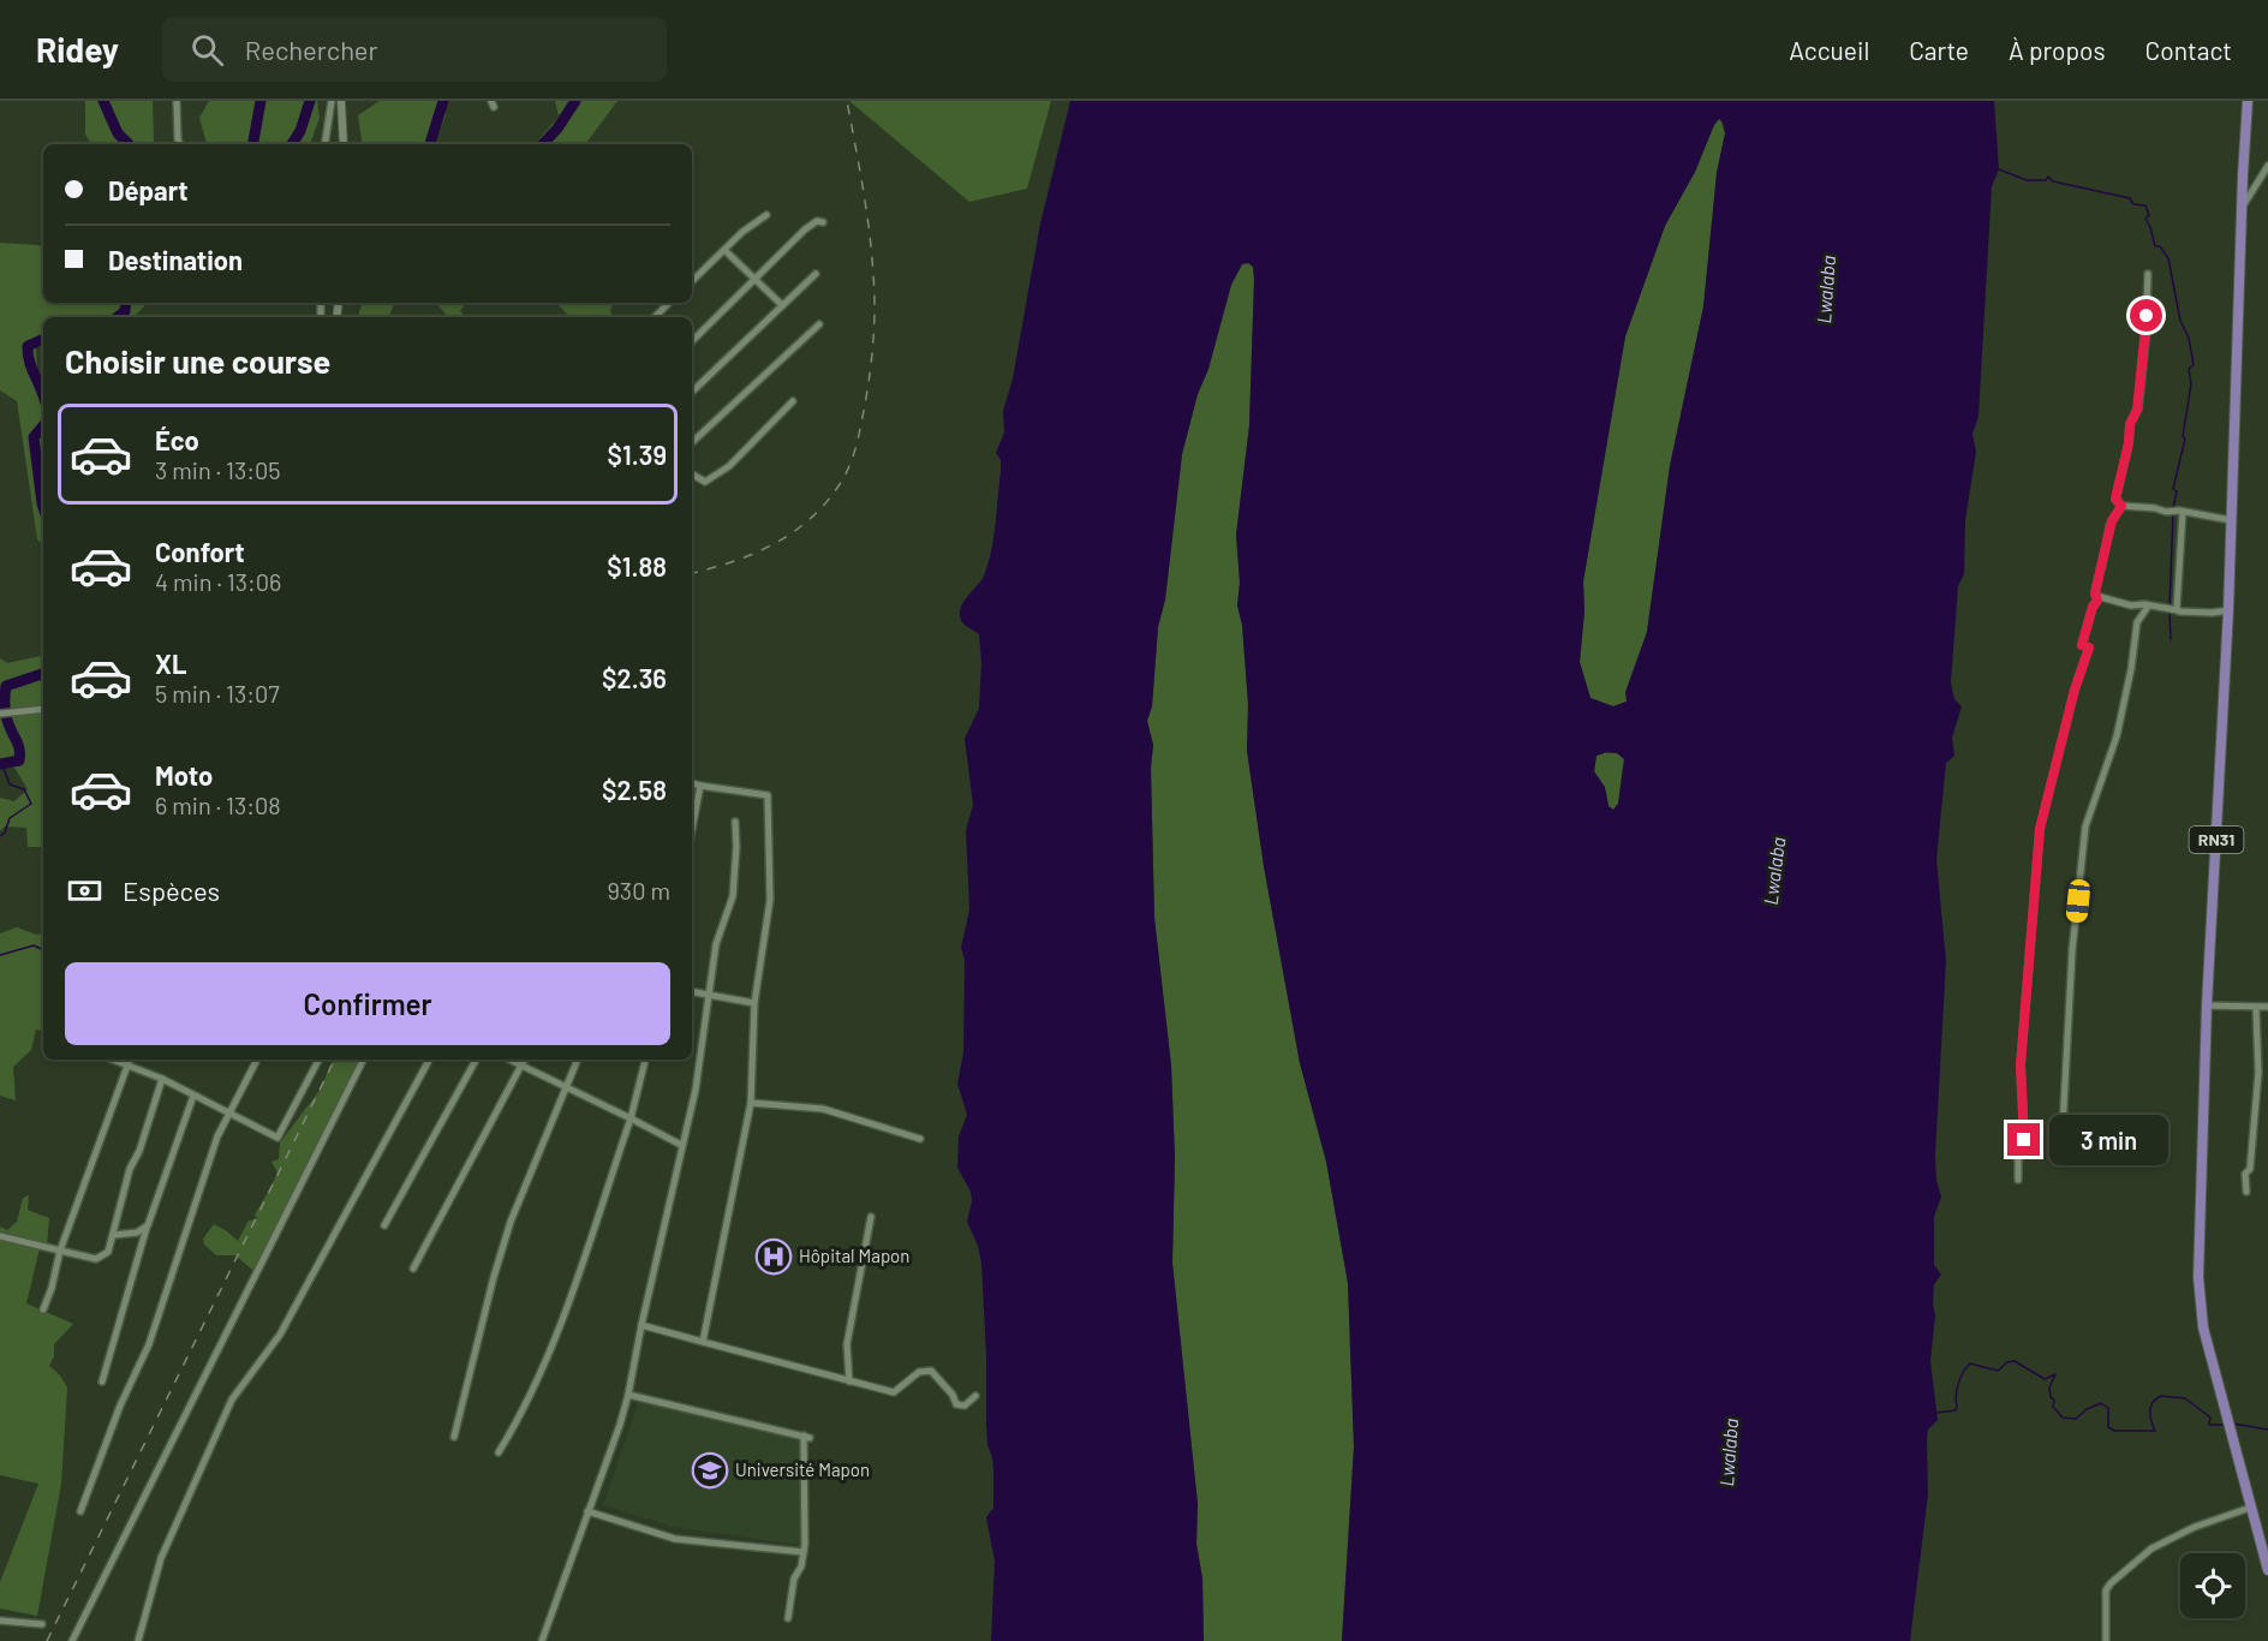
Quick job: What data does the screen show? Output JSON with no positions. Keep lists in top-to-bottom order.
{
  "streets": {
    "main road": ["RN31"]
  },
  "water": ["Lwalaba"],
  "places": {
    "hospital": ["Hôpital Mapon"],
    "school or university": ["Université Mapon"]
  },
  "page": {
    "header": "Ridey",
    "search": "Rechercher",
    "nav": [
      "Accueil",
      "Carte",
      "À propos",
      "Contact"
    ],
    "banner": ["Départ", "Destination"],
    "heading": "Choisir une course",
    "list": [
      {
        "name": "Éco",
        "note": "3 min · 13:05",
        "value": "$1.39"
      },
      {
        "name": "Confort",
        "note": "4 min · 13:06",
        "value": "$1.88"
      },
      {
        "name": "XL",
        "note": "5 min · 13:07",
        "value": "$2.36"
      },
      {
        "name": "Moto",
        "note": "6 min · 13:08",
        "value": "$2.58"
      }
    ],
    "pay": ["Espèces", "930 m"],
    "buttons": "Confirmer",
    "bubble": "3 min"
  }
}
